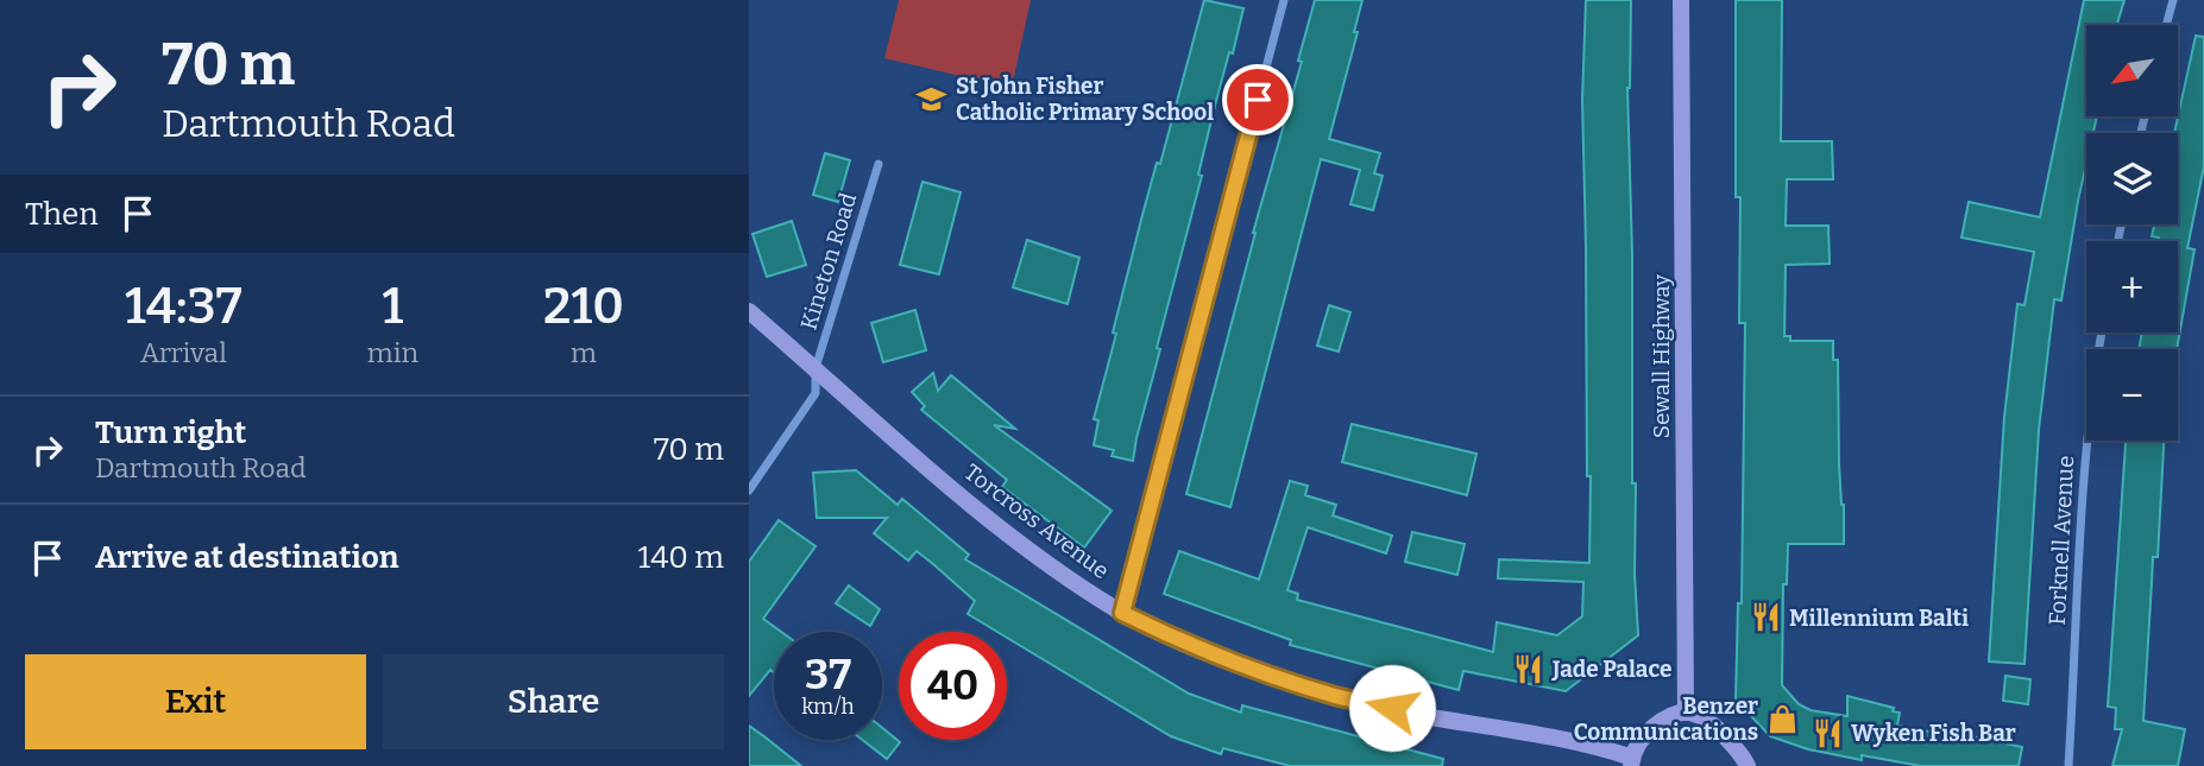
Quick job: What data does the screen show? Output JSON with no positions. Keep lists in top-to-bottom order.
{
  "streets": {
    "street": [
      "Kineton Road",
      "Sewall Highway",
      "Torcross Avenue",
      "Forknell Avenue"
    ]
  },
  "crossings": [
    ["Kineton Road", "Torcross Avenue"]
  ],
  "places": {
    "school or university": ["St John Fisher Catholic Primary School"],
    "restaurant": ["Millennium Balti", "Jade Palace", "Wyken Fish Bar"],
    "shop": ["Benzer Communications"]
  },
  "north": "bottom left",
  "page": {
    "turn": ["70 m", "Dartmouth Road"],
    "map_buttons": ["+", "−"],
    "then": "Then",
    "eta": [
      "14:37",
      "Arrival",
      "1",
      "min",
      "210",
      "m"
    ],
    "list": [
      {
        "name": "Turn right",
        "note": "Dartmouth Road",
        "value": "70 m"
      },
      {
        "name": "Arrive at destination",
        "value": "140 m"
      }
    ],
    "speed": "37 km/h",
    "limit": "40",
    "buttons": ["Exit", "Share"]
  }
}
